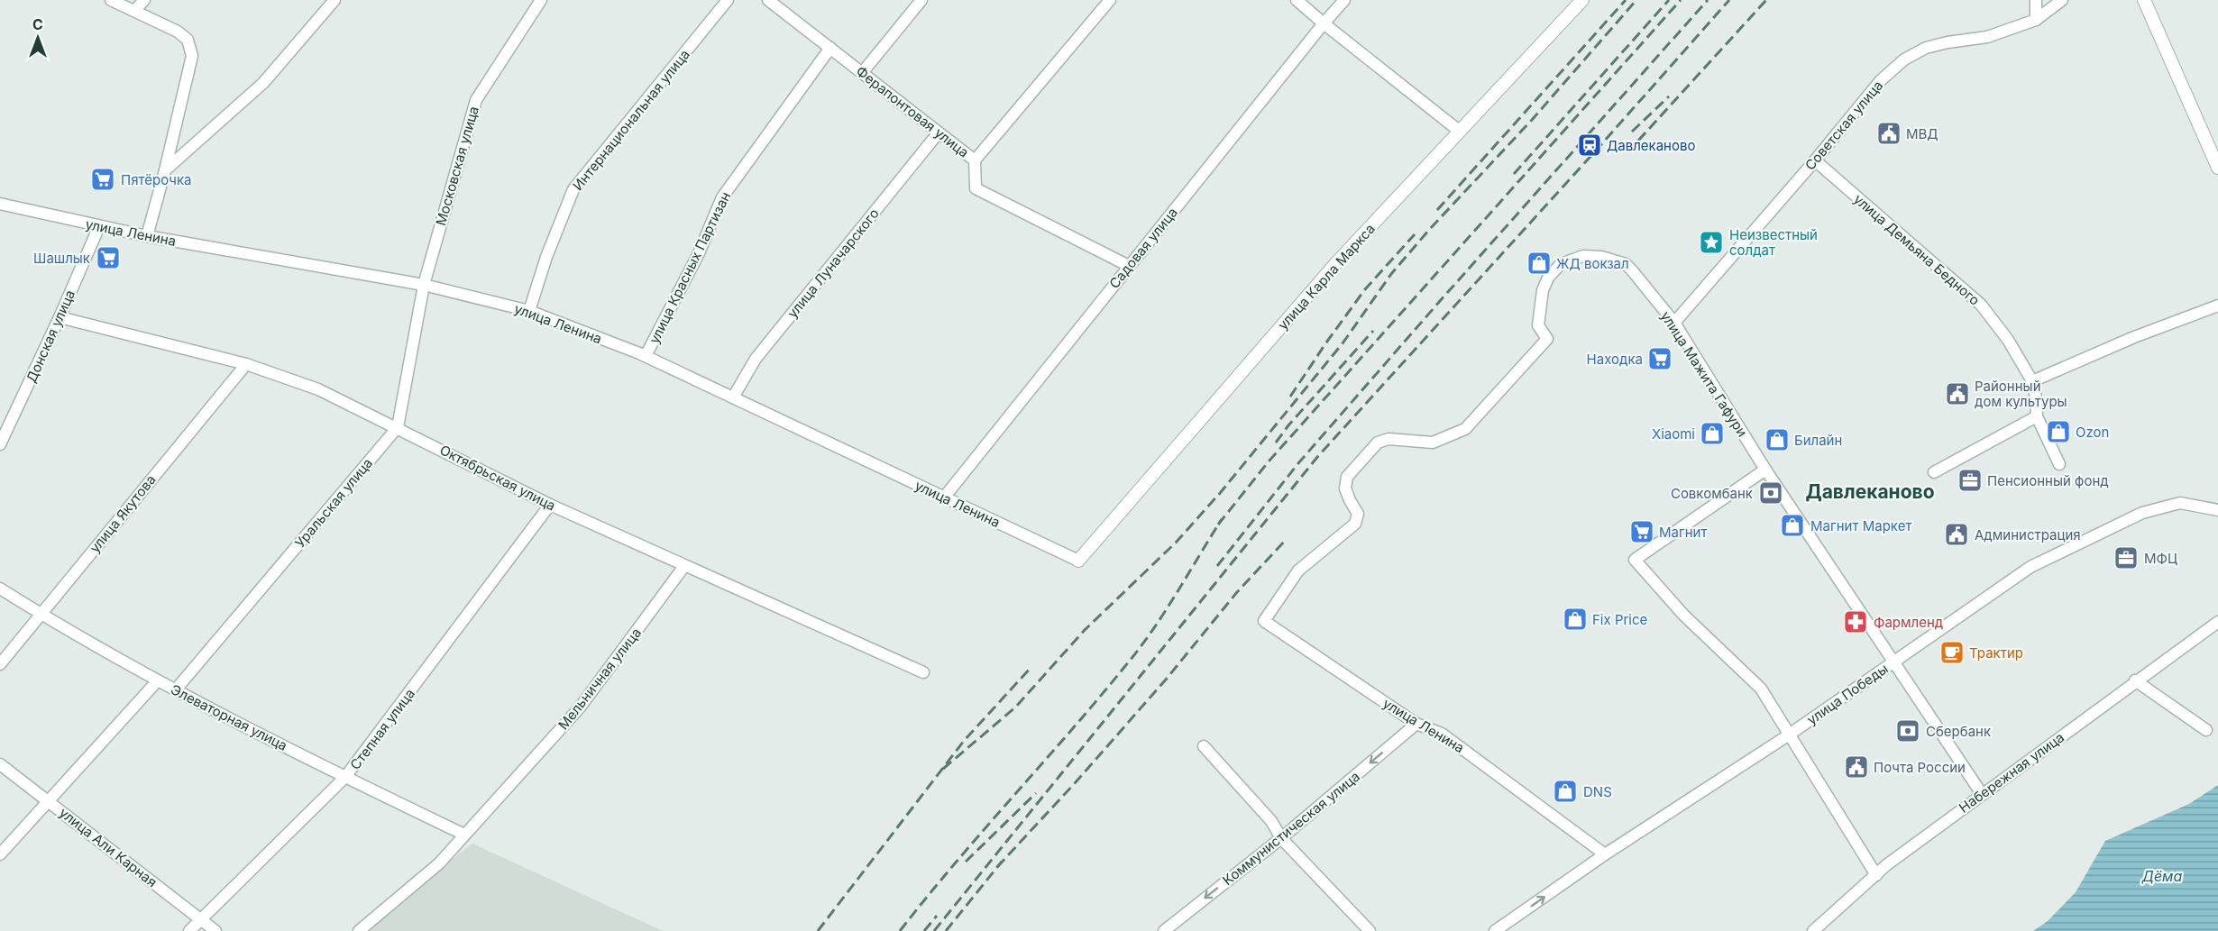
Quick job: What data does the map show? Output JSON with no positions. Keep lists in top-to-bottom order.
{
  "streets": {
    "street": [
      "Ферапонтовая улица",
      "Интернациональная улица",
      "Советская улица",
      "Московская улица",
      "улица Ленина",
      "Садовая улица",
      "улица Демьяна Бедного",
      "улица Луначарского",
      "улица Красных Партизан",
      "улица Карла Маркса",
      "Донская улица",
      "улица Мажита Гафури",
      "Октябрьская улица",
      "Уральская улица",
      "улица Якутова",
      "Мельничная улица",
      "улица Победы",
      "Элеваторная улица",
      "Степная улица",
      "Набережная улица",
      "Коммунистическая улица",
      "улица Али Карная"
    ]
  },
  "crossings": [
    ["Ферапонтовая улица", "Садовая улица"],
    ["Ферапонтовая улица", "улица Луначарского"],
    ["Ферапонтовая улица", "улица Красных Партизан"],
    ["Интернациональная улица", "улица Ленина"],
    ["Советская улица", "улица Демьяна Бедного"],
    ["Советская улица", "улица Мажита Гафури"],
    ["Московская улица", "улица Ленина"],
    ["Московская улица", "Уральская улица"],
    ["улица Ленина", "Садовая улица"],
    ["улица Ленина", "улица Луначарского"],
    ["улица Ленина", "улица Красных Партизан"],
    ["улица Ленина", "улица Карла Маркса"],
    ["улица Ленина", "Донская улица"],
    ["улица Ленина", "улица Мажита Гафури"],
    ["улица Ленина", "Уральская улица"],
    ["улица Ленина", "улица Победы"],
    ["улица Ленина", "Коммунистическая улица"],
    ["Донская улица", "Октябрьская улица"],
    ["улица Мажита Гафури", "улица Победы"],
    ["улица Мажита Гафури", "Набережная улица"],
    ["Октябрьская улица", "Уральская улица"],
    ["Октябрьская улица", "улица Якутова"],
    ["Октябрьская улица", "Мельничная улица"],
    ["Октябрьская улица", "Степная улица"],
    ["Уральская улица", "Элеваторная улица"],
    ["улица Якутова", "Элеваторная улица"],
    ["Мельничная улица", "Элеваторная улица"],
    ["Элеваторная улица", "Степная улица"],
    ["Степная улица", "улица Али Карная"]
  ],
  "one_way": ["Коммунистическая улица"],
  "districts": ["Давлеканово"],
  "water": ["Дёма"],
  "places": {
    "public building": [
      "МВД",
      "Районный дом культуры",
      "Администрация",
      "Почта России"
    ],
    "station": ["Давлеканово"],
    "supermarket": [
      "Пятёрочка",
      "Шашлык",
      "Находка",
      "Магнит"
    ],
    "place": ["Неизвестный солдат"],
    "shop": [
      "ЖД вокзал",
      "Ozon",
      "Xiaomi",
      "Билайн",
      "Магнит Маркет",
      "Fix Price",
      "DNS"
    ],
    "office": ["Пенсионный фонд", "МФЦ"],
    "bank": ["Совкомбанк", "Сбербанк"],
    "pharmacy": ["Фармленд"],
    "cafe": ["Трактир"]
  },
  "north": "top"
}
